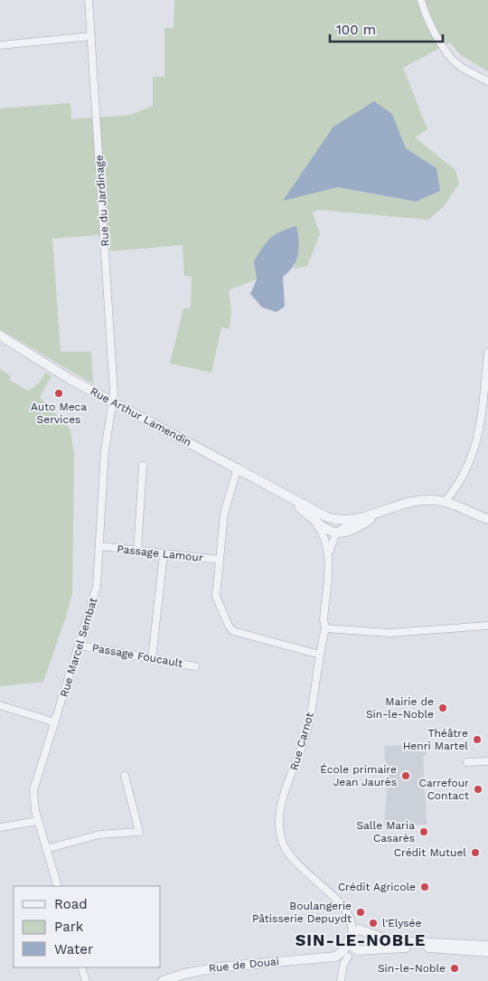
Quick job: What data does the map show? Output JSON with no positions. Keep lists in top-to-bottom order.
{
  "streets": {
    "street": [
      "Rue du Jardinage",
      "Rue Arthur Lamendin",
      "Passage Lamour",
      "Rue Marcel Sembat",
      "Passage Foucault",
      "Rue Carnot",
      "Rue de Douai"
    ]
  },
  "crossings": [
    ["Rue du Jardinage", "Rue Arthur Lamendin"],
    ["Rue du Jardinage", "Rue Marcel Sembat"],
    ["Rue Arthur Lamendin", "Rue Marcel Sembat"],
    ["Passage Lamour", "Rue Marcel Sembat"],
    ["Rue Marcel Sembat", "Passage Foucault"],
    ["Rue Carnot", "Rue de Douai"]
  ],
  "districts": ["SIN-LE-NOBLE"],
  "places": [
    "Auto Meca Services",
    "Mairie de Sin-le-Noble",
    "Théâtre Henri Martel",
    "École primaire Jean Jaurès",
    "Carrefour Contact",
    "Salle Maria Casarès",
    "Crédit Mutuel",
    "Crédit Agricole",
    "Boulangerie Pâtisserie Depuydt",
    "l'Elysée",
    "Sin-le-Noble"
  ],
  "legend": ["Road", "Park", "Water"],
  "scale_bar": "100 m"
}
